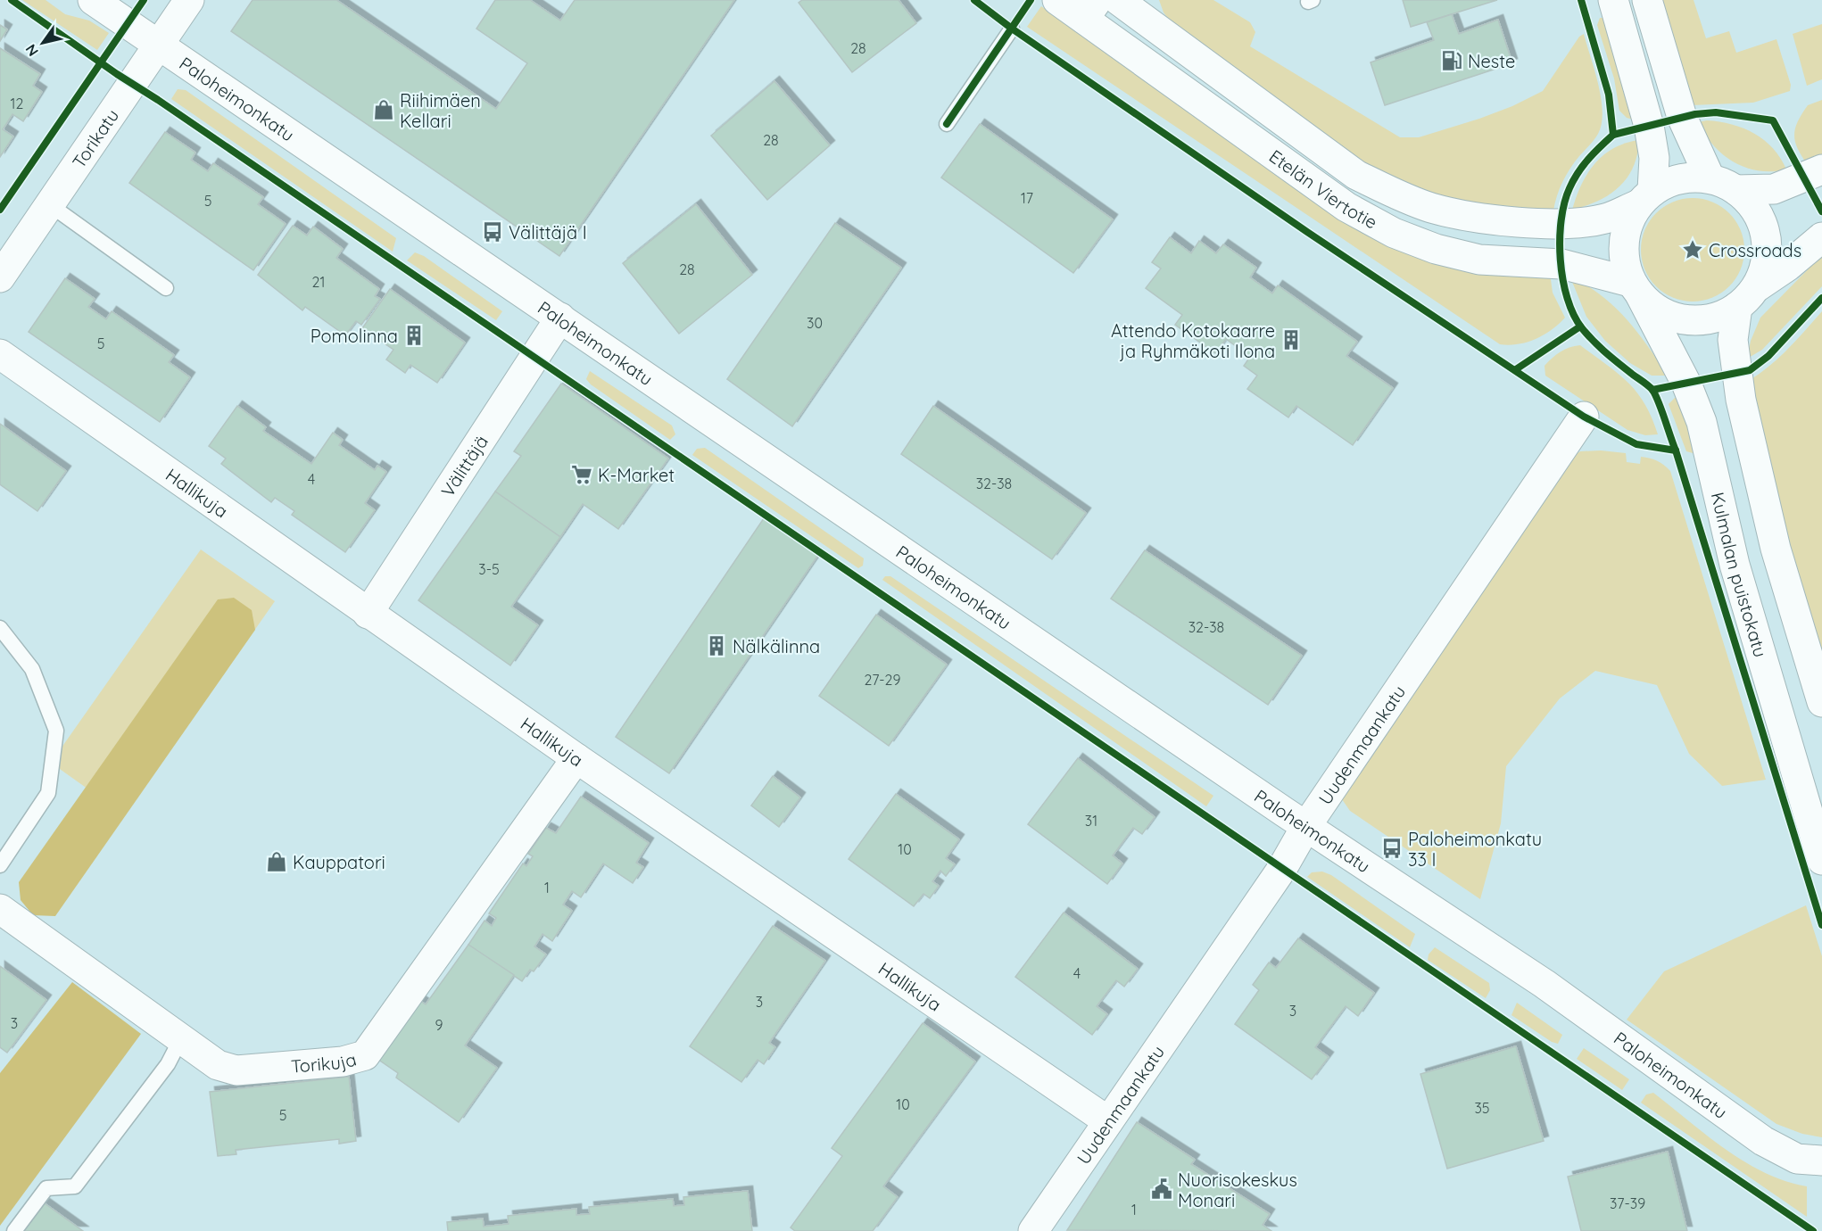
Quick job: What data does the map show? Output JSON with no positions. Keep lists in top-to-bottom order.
{
  "streets": {
    "street": [
      "Paloheimonkatu",
      "Torikatu",
      "Etelän Viertotie",
      "Välittäjä",
      "Hallikuja",
      "Kulmalan puistokatu",
      "Uudenmaankatu",
      "Torikuja"
    ]
  },
  "crossings": [
    ["Paloheimonkatu", "Torikatu"],
    ["Paloheimonkatu", "Välittäjä"],
    ["Paloheimonkatu", "Uudenmaankatu"],
    ["Etelän Viertotie", "Kulmalan puistokatu"],
    ["Välittäjä", "Hallikuja"],
    ["Hallikuja", "Uudenmaankatu"],
    ["Hallikuja", "Torikuja"]
  ],
  "places": {
    "fuel station": ["Neste"],
    "shop": ["Riihimäen Kellari", "Kauppatori"],
    "bus stop": ["Välittäjä I", "Paloheimonkatu 33 I"],
    "place": ["Crossroads"],
    "building": ["Pomolinna", "Attendo Kotokaarre ja Ryhmäkoti Ilona", "Nälkälinna"],
    "supermarket": ["K-Market"],
    "public building": ["Nuorisokeskus Monari"]
  },
  "house_numbers": [
    "28",
    "12",
    "28",
    "17",
    "5",
    "28",
    "21",
    "30",
    "5",
    "4",
    "32-38",
    "3-5",
    "32-38",
    "27-29",
    "31",
    "10",
    "1",
    "4",
    "3",
    "3",
    "3",
    "9",
    "10",
    "35",
    "5",
    "37-39",
    "1"
  ],
  "north": "bottom left"
}
